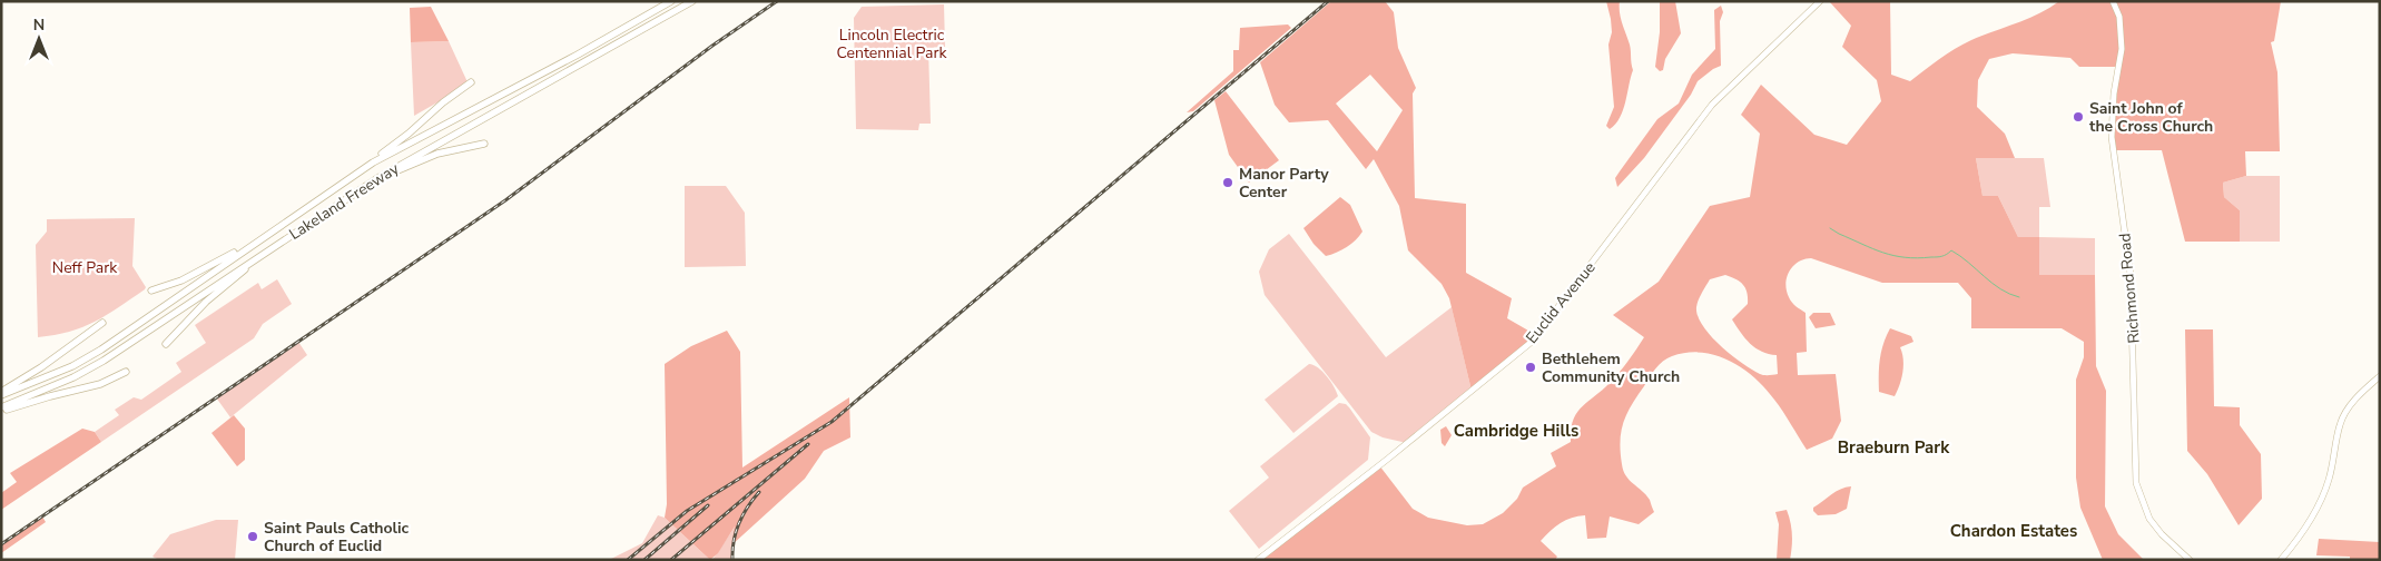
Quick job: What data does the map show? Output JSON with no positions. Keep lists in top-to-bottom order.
{
  "streets": {
    "highway": ["Lakeland Freeway"],
    "main road": ["Richmond Road", "Euclid Avenue"]
  },
  "districts": ["Cambridge Hills", "Braeburn Park", "Chardon Estates"],
  "parks": ["Lincoln Electric Centennial Park", "Neff Park"],
  "places": [
    "Saint John of the Cross Church",
    "Manor Party Center",
    "Bethlehem Community Church",
    "Saint Pauls Catholic Church of Euclid"
  ],
  "north": "top"
}
